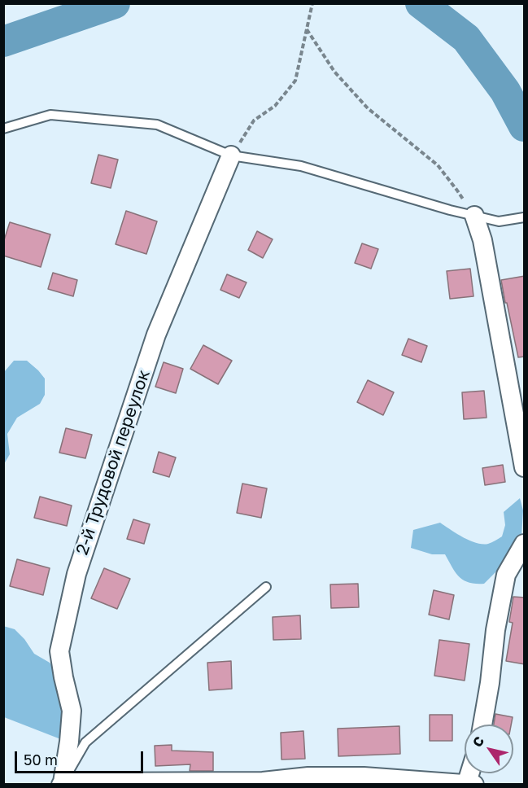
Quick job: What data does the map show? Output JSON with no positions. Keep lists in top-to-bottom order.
{
  "streets": {
    "street": ["2-й Трудовой переулок"]
  },
  "scale_bar": "50 m",
  "north": "top left"
}
